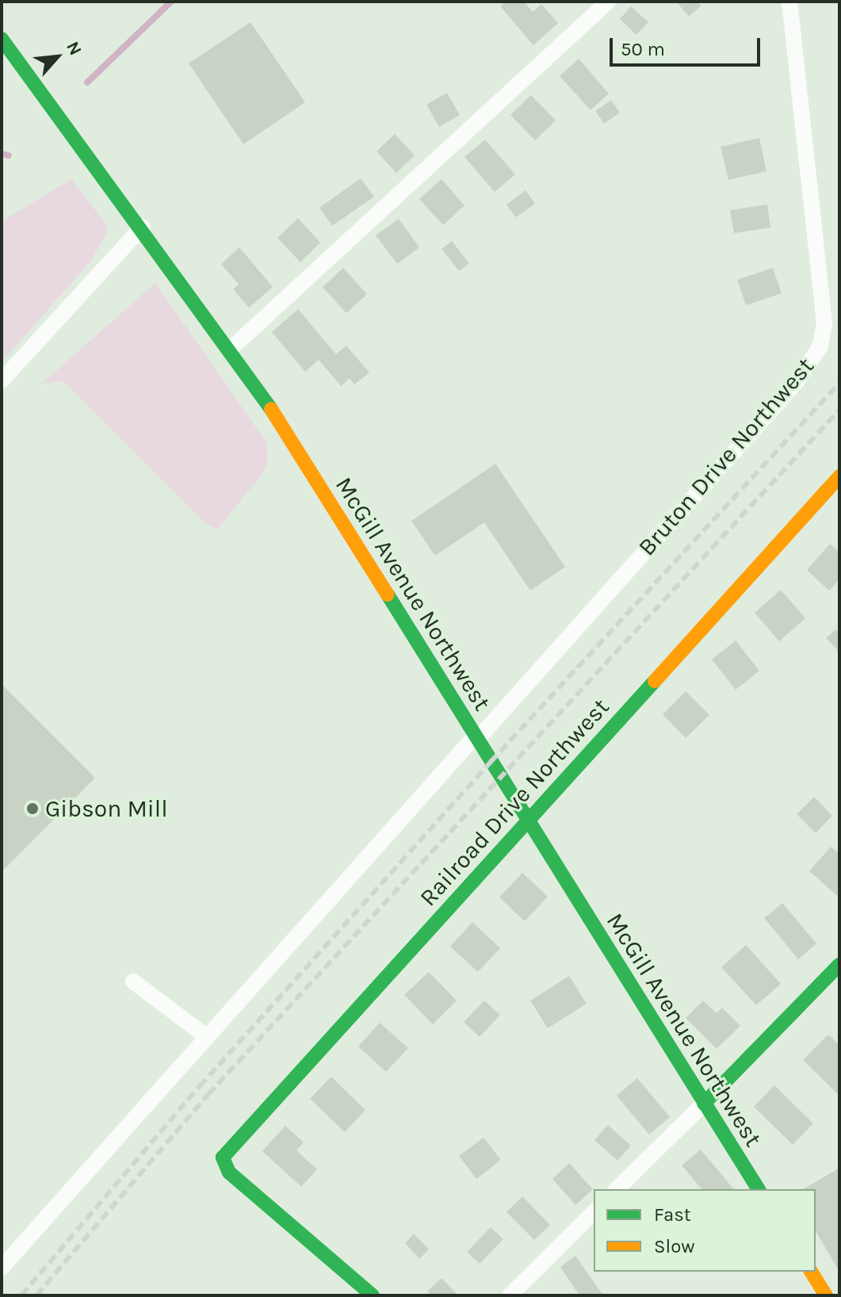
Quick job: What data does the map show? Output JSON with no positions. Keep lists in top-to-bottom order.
{
  "streets": {
    "street": ["Bruton Drive Northwest", "McGill Avenue Northwest", "Railroad Drive Northwest"]
  },
  "crossings": [
    ["Bruton Drive Northwest", "McGill Avenue Northwest"],
    ["McGill Avenue Northwest", "Railroad Drive Northwest"]
  ],
  "places": ["Gibson Mill"],
  "legend": ["Fast", "Slow"],
  "scale_bar": "50 m",
  "north": "top right"
}
